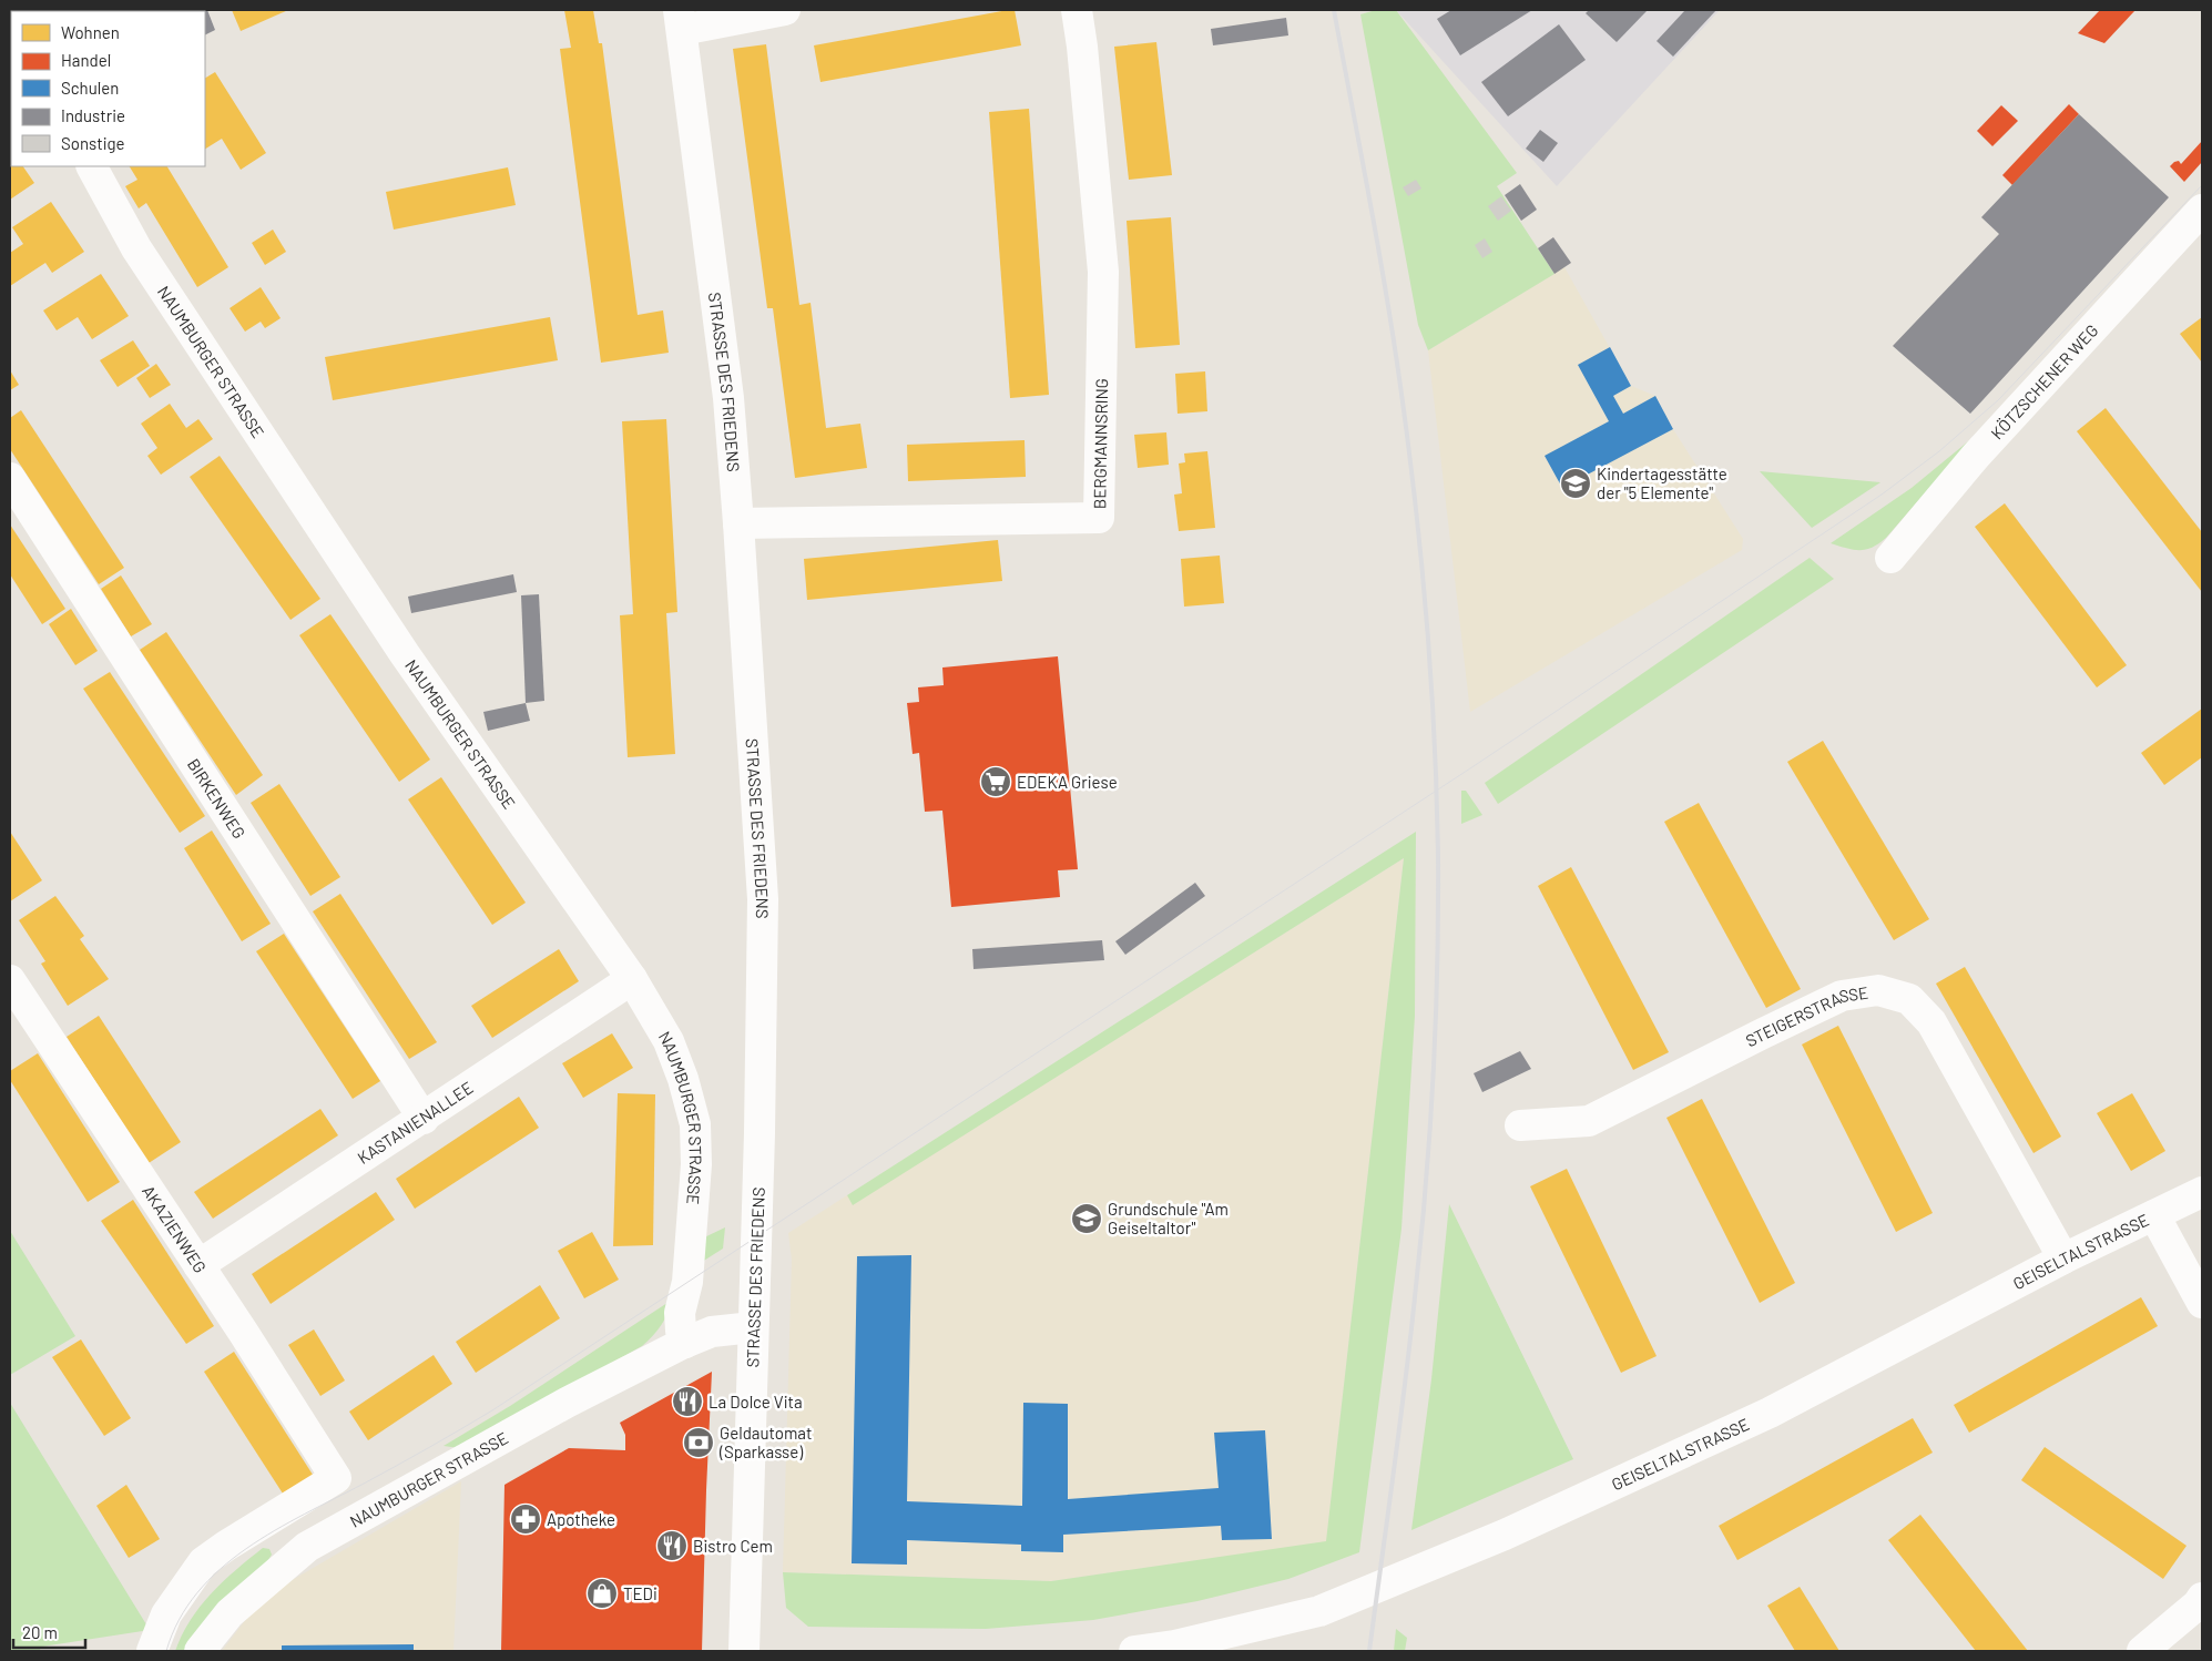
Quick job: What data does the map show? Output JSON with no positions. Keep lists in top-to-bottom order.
{
  "streets": {
    "street": [
      "NAUMBURGER STRASSE",
      "STRASSE DES FRIEDENS",
      "KÖTZSCHENER WEG",
      "BERGMANNSRING",
      "BIRKENWEG",
      "STEIGERSTRASSE",
      "KASTANIENALLEE",
      "AKAZIENWEG",
      "GEISELTALSTRASSE"
    ]
  },
  "crossings": [
    ["NAUMBURGER STRASSE", "STRASSE DES FRIEDENS"],
    ["NAUMBURGER STRASSE", "KASTANIENALLEE"],
    ["STRASSE DES FRIEDENS", "BERGMANNSRING"],
    ["BIRKENWEG", "KASTANIENALLEE"],
    ["STEIGERSTRASSE", "GEISELTALSTRASSE"],
    ["KASTANIENALLEE", "AKAZIENWEG"]
  ],
  "places": {
    "school or university": ["Kindertagesstätte der \"5 Elemente\"", "Grundschule \"Am Geiseltaltor\""],
    "supermarket": ["EDEKA Griese"],
    "restaurant": ["La Dolce Vita", "Bistro Cem"],
    "bank": ["Geldautomat (Sparkasse)"],
    "pharmacy": ["Apotheke"],
    "shop": ["TEDi"]
  },
  "legend": [
    "Wohnen",
    "Handel",
    "Schulen",
    "Industrie",
    "Sonstige"
  ],
  "scale_bar": "20 m"
}
